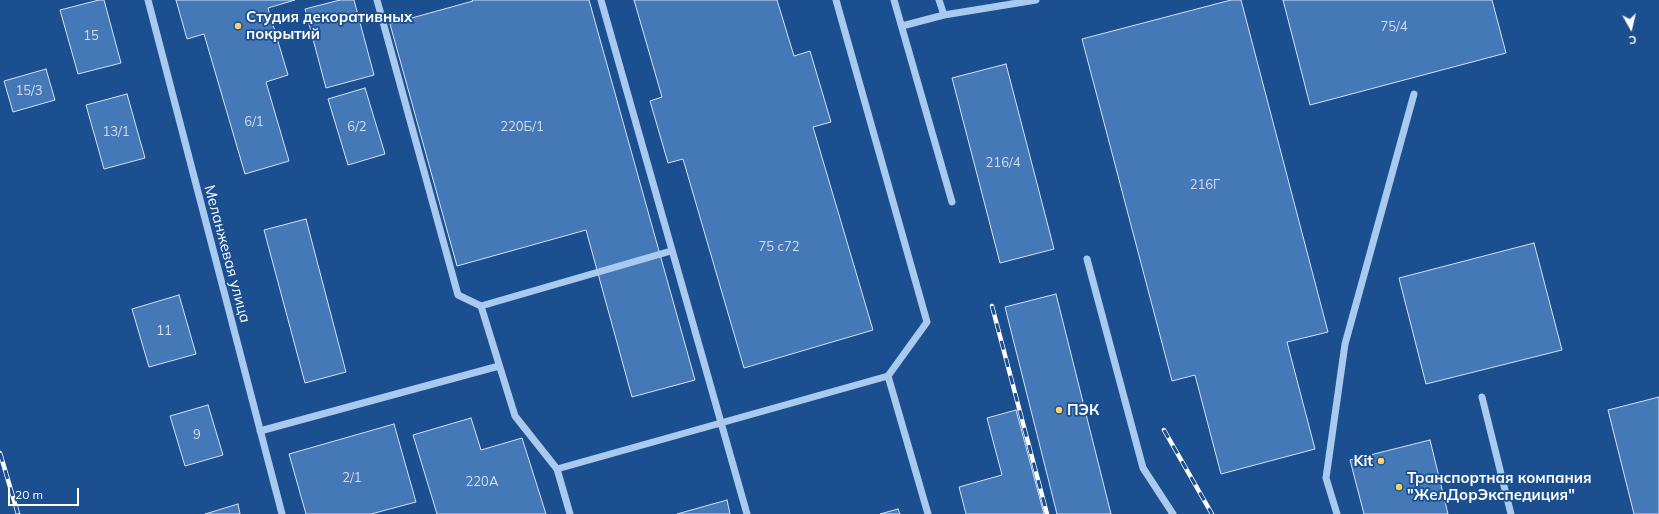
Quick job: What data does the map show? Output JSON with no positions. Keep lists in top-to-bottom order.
{
  "streets": {
    "street": ["Меланжевая улица"]
  },
  "places": [
    "Студия декоративных покрытий",
    "ПЭК",
    "Kit",
    "Транспортная компания \"ЖелДорЭкспедиция\""
  ],
  "house_numbers": [
    "75/4",
    "15",
    "15/3",
    "6/1",
    "6/2",
    "220Б/1",
    "13/1",
    "216/4",
    "216Г",
    "75 с72",
    "11",
    "9",
    "2/1",
    "220А"
  ],
  "scale_bar": "20 m",
  "north": "bottom"
}
